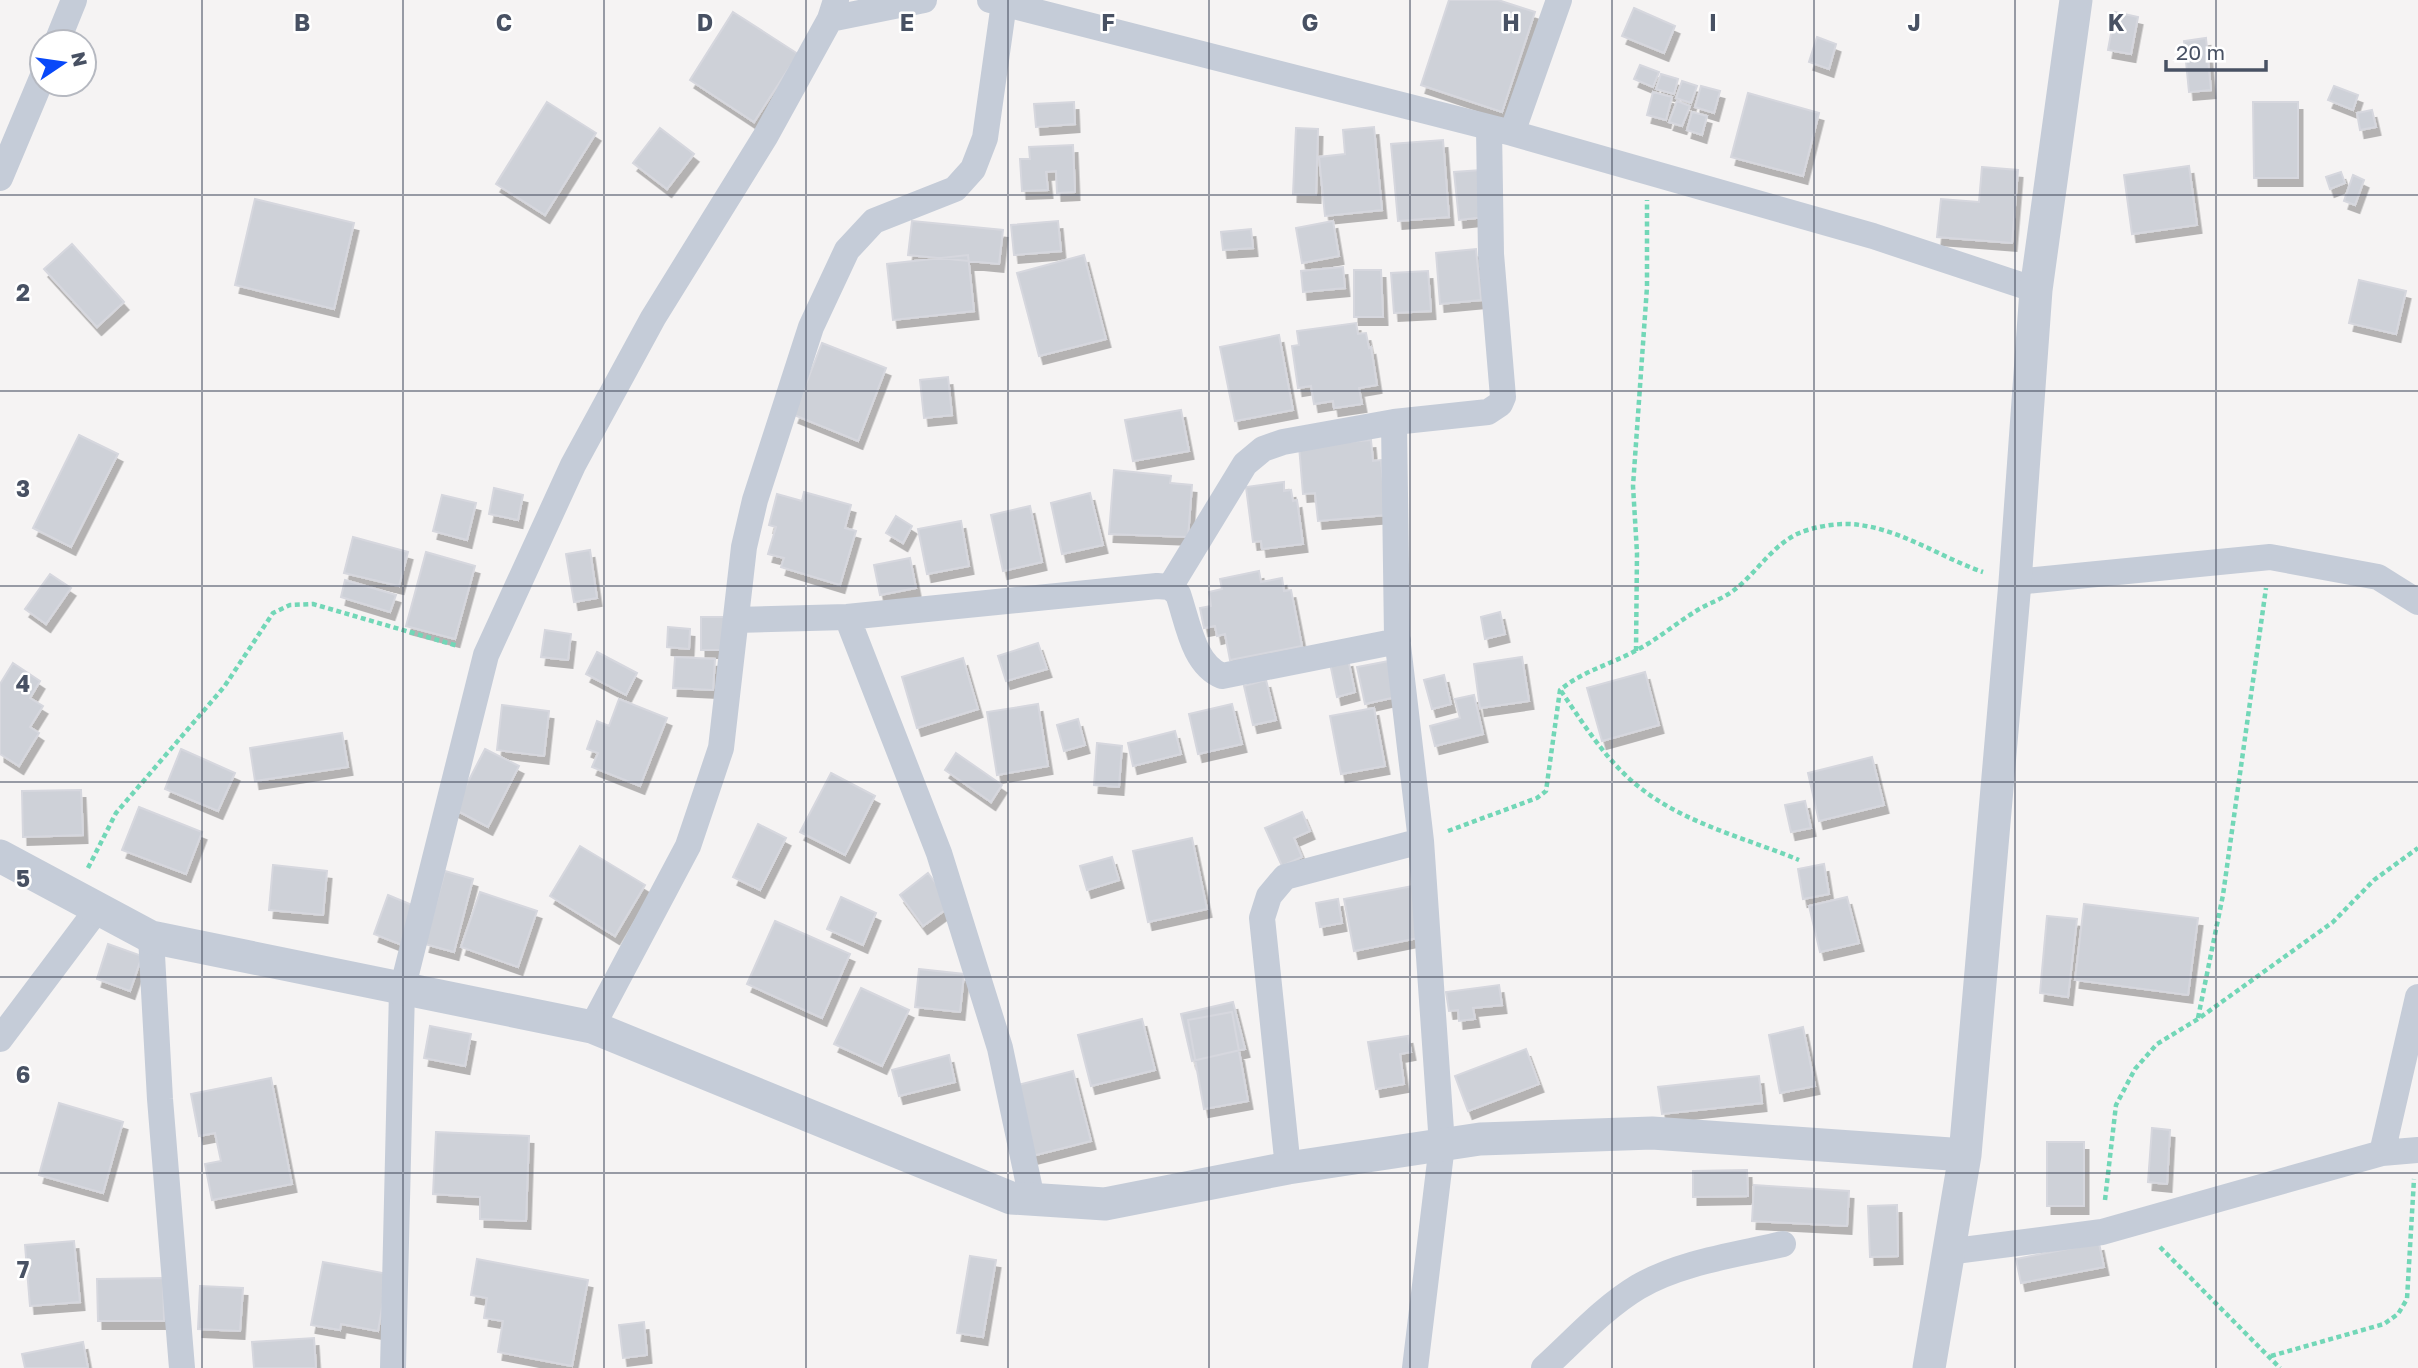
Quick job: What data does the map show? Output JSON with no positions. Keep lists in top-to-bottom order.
{
  "scale_bar": "20 m",
  "north": "right",
  "grid": {
    "columns": [
      "B",
      "C",
      "D",
      "E",
      "F",
      "G",
      "H",
      "I",
      "J",
      "K"
    ],
    "rows": [
      "2",
      "3",
      "4",
      "5",
      "6",
      "7"
    ]
  }
}
